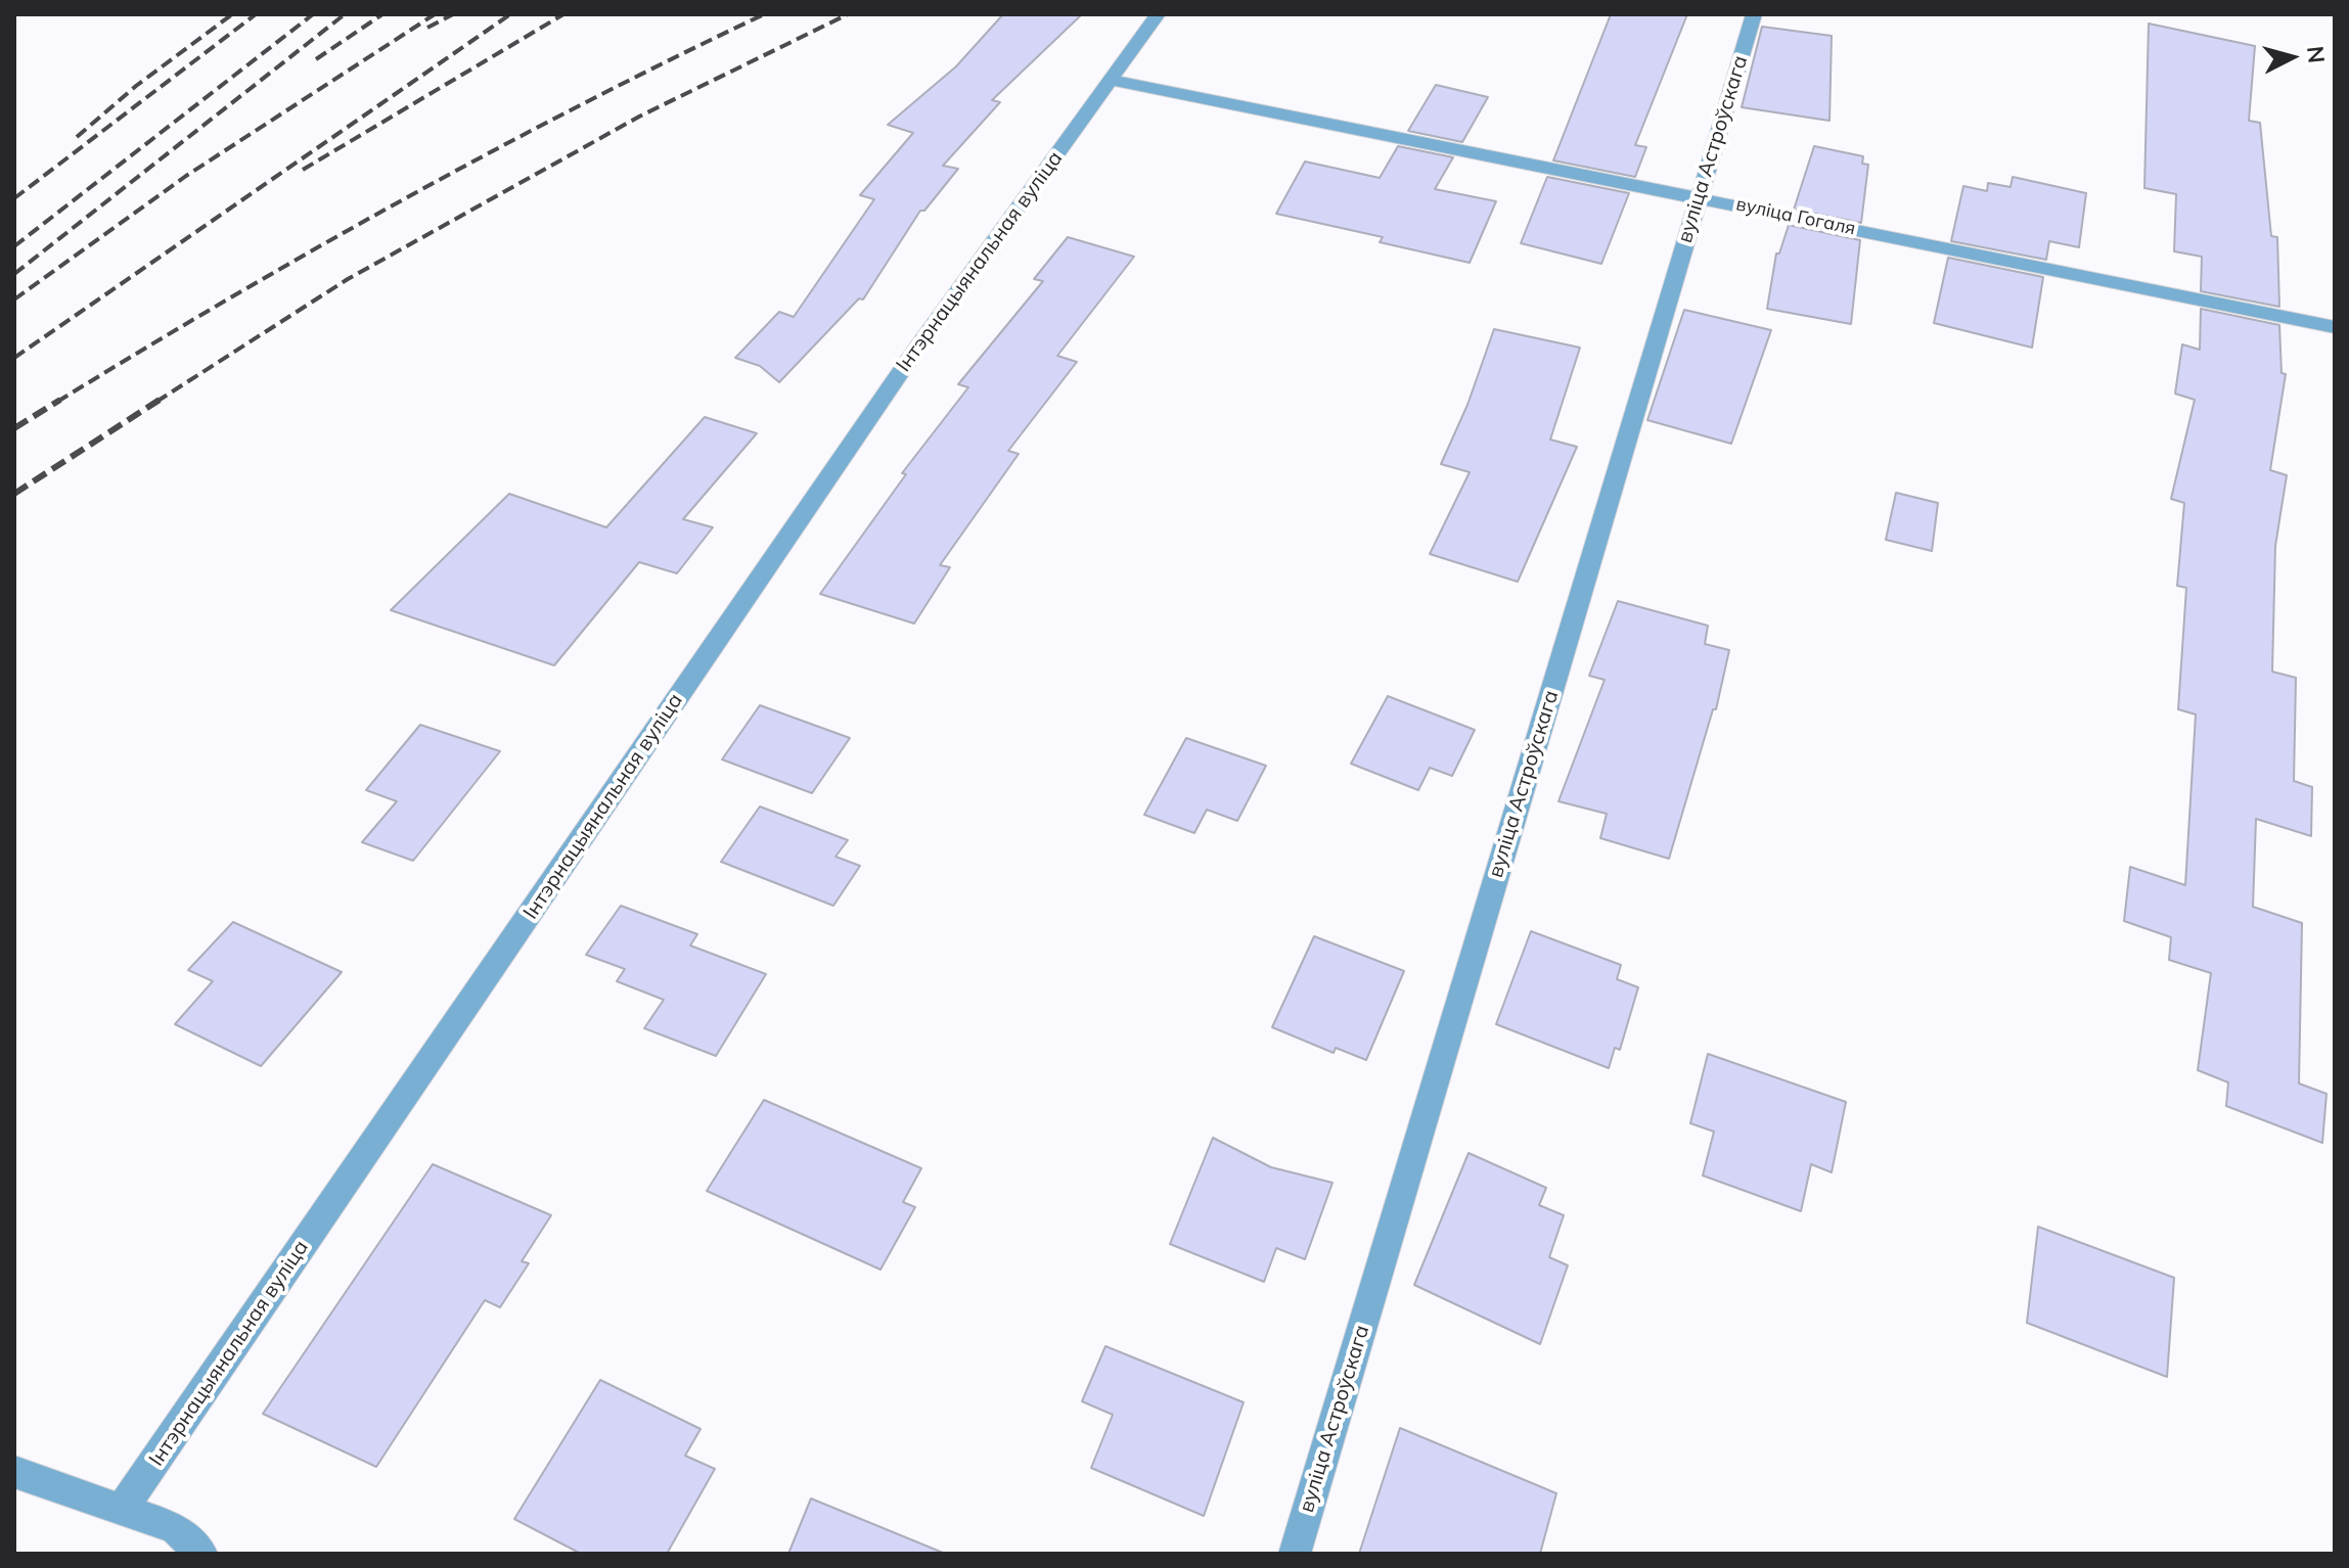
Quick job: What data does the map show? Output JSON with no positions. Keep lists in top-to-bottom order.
{
  "streets": {
    "street": ["вуліца Астроўскага", "вуліца Гогаля", "Інтэрнацыянальная вуліца"]
  },
  "crossings": [
    ["вуліца Астроўскага", "вуліца Гогаля"],
    ["вуліца Гогаля", "Інтэрнацыянальная вуліца"]
  ],
  "north": "right"
}
